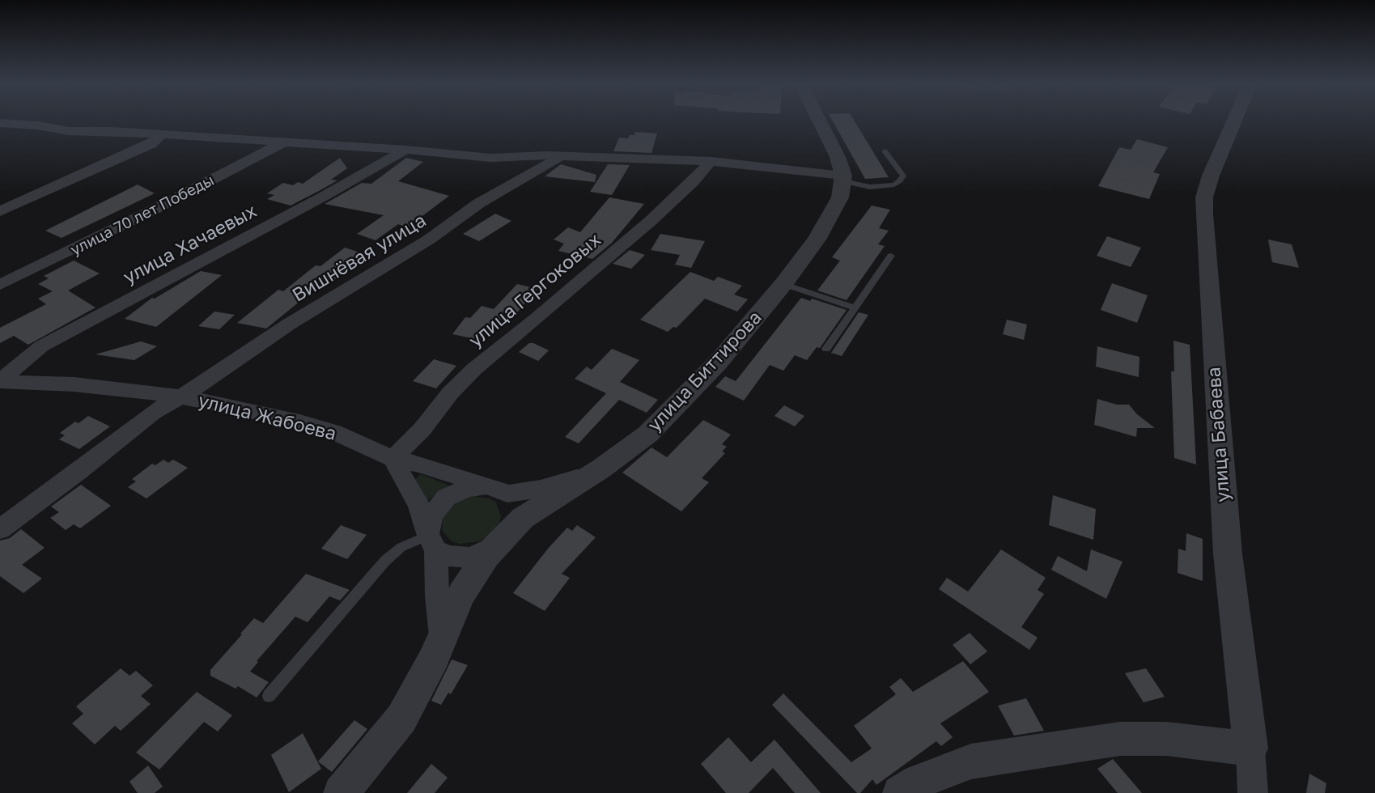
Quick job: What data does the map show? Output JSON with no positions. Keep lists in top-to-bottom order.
{
  "streets": {
    "street": [
      "улица 70 лет Победы",
      "улица Хачаевых",
      "Вишнёвая улица",
      "улица Гергоковых",
      "улица Биттирова",
      "улица Жабоева",
      "улица Бабаева"
    ]
  },
  "crossings": [
    ["улица Хачаевых", "улица Жабоева"],
    ["Вишнёвая улица", "улица Жабоева"],
    ["улица Гергоковых", "улица Жабоева"],
    ["улица Биттирова", "улица Жабоева"]
  ]
}
